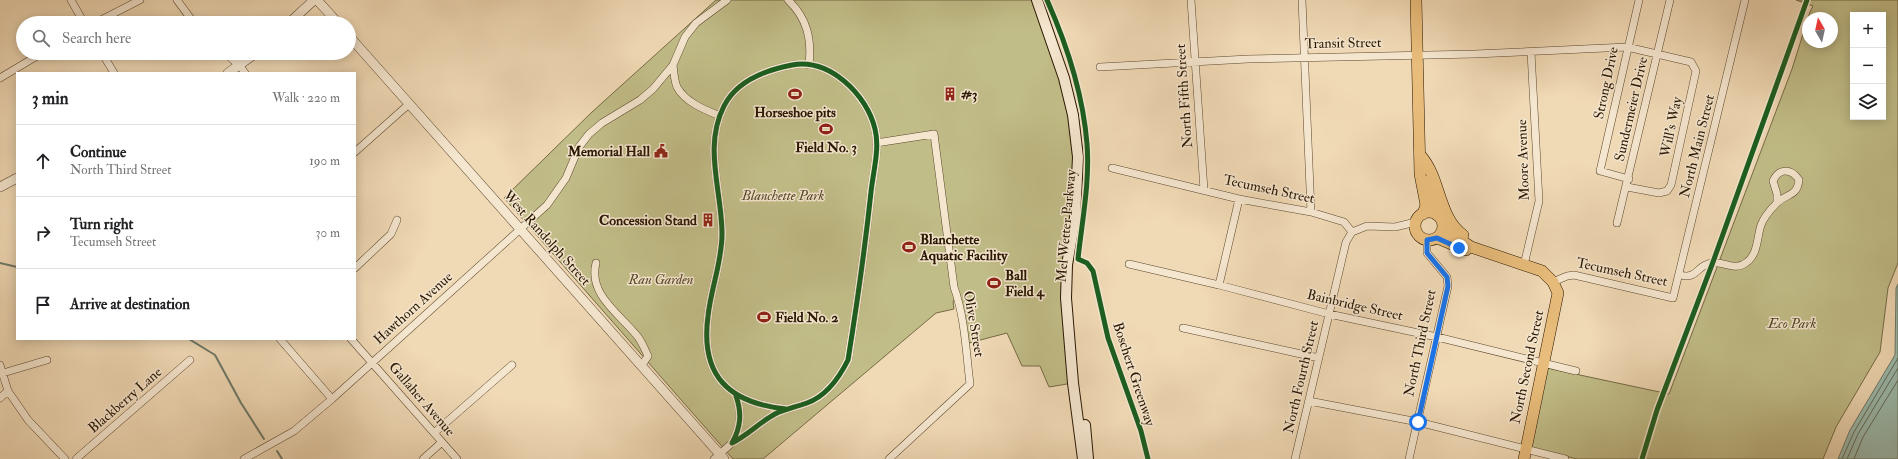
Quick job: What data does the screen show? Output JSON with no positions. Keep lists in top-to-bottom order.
{
  "streets": {
    "main road": ["Mel Wetter Parkway", "North Third Street", "North Second Street"],
    "street": [
      "Transit Street",
      "Strong Drive",
      "North Fifth Street",
      "Sundermeier Drive",
      "Will's Way",
      "North Main Street",
      "Moore Avenue",
      "Tecumseh Street",
      "West Randolph Street",
      "Bainbridge Street",
      "Hawthorn Avenue",
      "Olive Street",
      "North Fourth Street",
      "Gallaher Avenue",
      "Blackberry Lane"
    ],
    "cycle path": ["Boschert Greenway"]
  },
  "crossings": [
    ["Transit Street", "Strong Drive"],
    ["Transit Street", "North Fifth Street"],
    ["Transit Street", "Sundermeier Drive"],
    ["Transit Street", "Will's Way"],
    ["Transit Street", "Moore Avenue"],
    ["Transit Street", "North Third Street"],
    ["Strong Drive", "Sundermeier Drive"],
    ["Strong Drive", "Will's Way"],
    ["North Fifth Street", "Tecumseh Street"],
    ["Sundermeier Drive", "Will's Way"],
    ["North Main Street", "Tecumseh Street"],
    ["Tecumseh Street", "North Second Street"],
    ["Tecumseh Street", "North Fourth Street"],
    ["West Randolph Street", "Hawthorn Avenue"],
    ["Bainbridge Street", "North Third Street"],
    ["Bainbridge Street", "North Second Street"],
    ["Bainbridge Street", "North Fourth Street"],
    ["Hawthorn Avenue", "Gallaher Avenue"]
  ],
  "parks": ["Blanchette Park", "Rau Garden", "Eco Park"],
  "places": {
    "sports": [
      "Horseshoe pits",
      "Field No. 3",
      "Blanchette Aquatic Facility",
      "Ball Field 4",
      "Field No. 2"
    ],
    "building": ["#3", "Concession Stand"],
    "public building": ["Memorial Hall"]
  },
  "north": "top",
  "page": {
    "map_buttons": ["+", "−"],
    "search": "Search here",
    "heading": ["3 min", "Walk · 220 m"],
    "list": [
      ["Continue", "North Third Street", "190 m"],
      ["Turn right", "Tecumseh Street", "30 m"],
      "Arrive at destination"
    ]
  }
}
